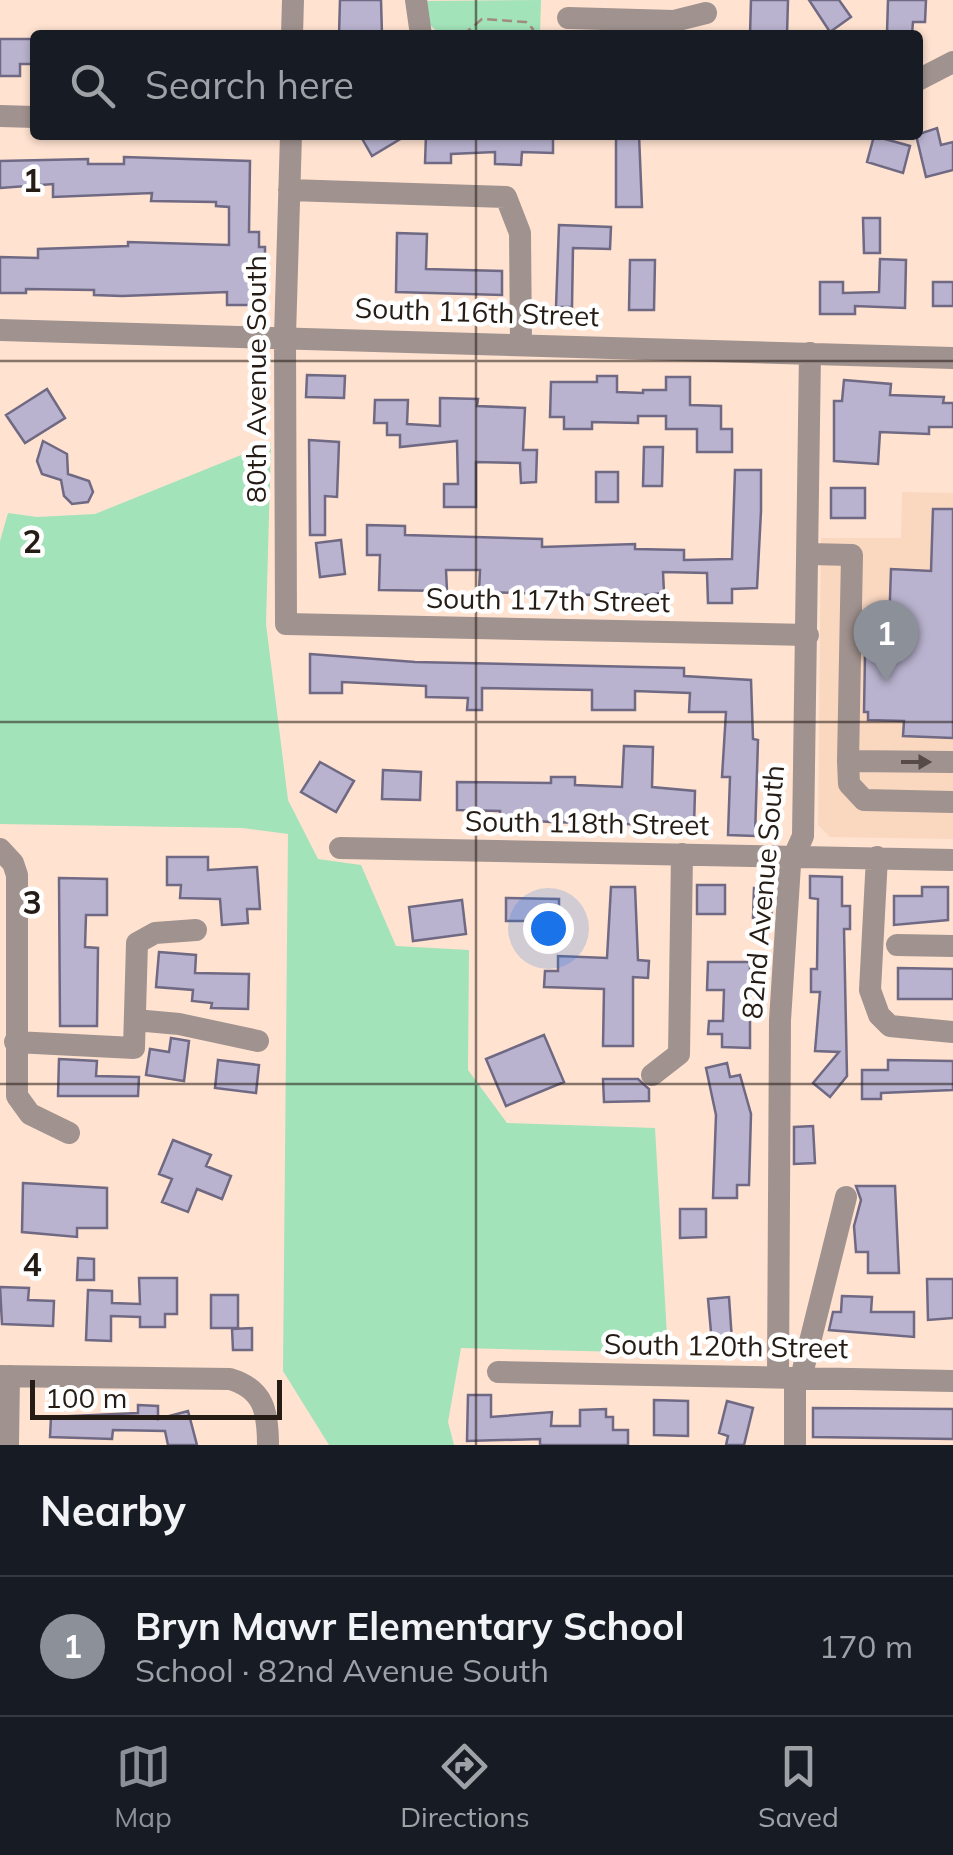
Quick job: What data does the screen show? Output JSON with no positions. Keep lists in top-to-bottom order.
{
  "streets": {
    "street": [
      "South 116th Street",
      "80th Avenue South",
      "South 117th Street",
      "South 118th Street",
      "82nd Avenue South",
      "South 120th Street"
    ]
  },
  "crossings": [
    ["South 116th Street", "80th Avenue South"],
    ["South 116th Street", "82nd Avenue South"],
    ["80th Avenue South", "South 117th Street"],
    ["South 117th Street", "82nd Avenue South"],
    ["South 118th Street", "82nd Avenue South"],
    ["82nd Avenue South", "South 120th Street"]
  ],
  "scale_bar": "100 m",
  "page": {
    "search": "Search here",
    "pins": "1",
    "scale": "100 m",
    "heading": "Nearby",
    "list": [
      {
        "mark": "1",
        "name": "Bryn Mawr Elementary School",
        "note": "School · 82nd Avenue South",
        "value": "170 m"
      }
    ],
    "nav": ["Map", "Directions", "Saved"]
  },
  "grid": {
    "rows": [
      "1",
      "2",
      "3",
      "4"
    ]
  }
}
